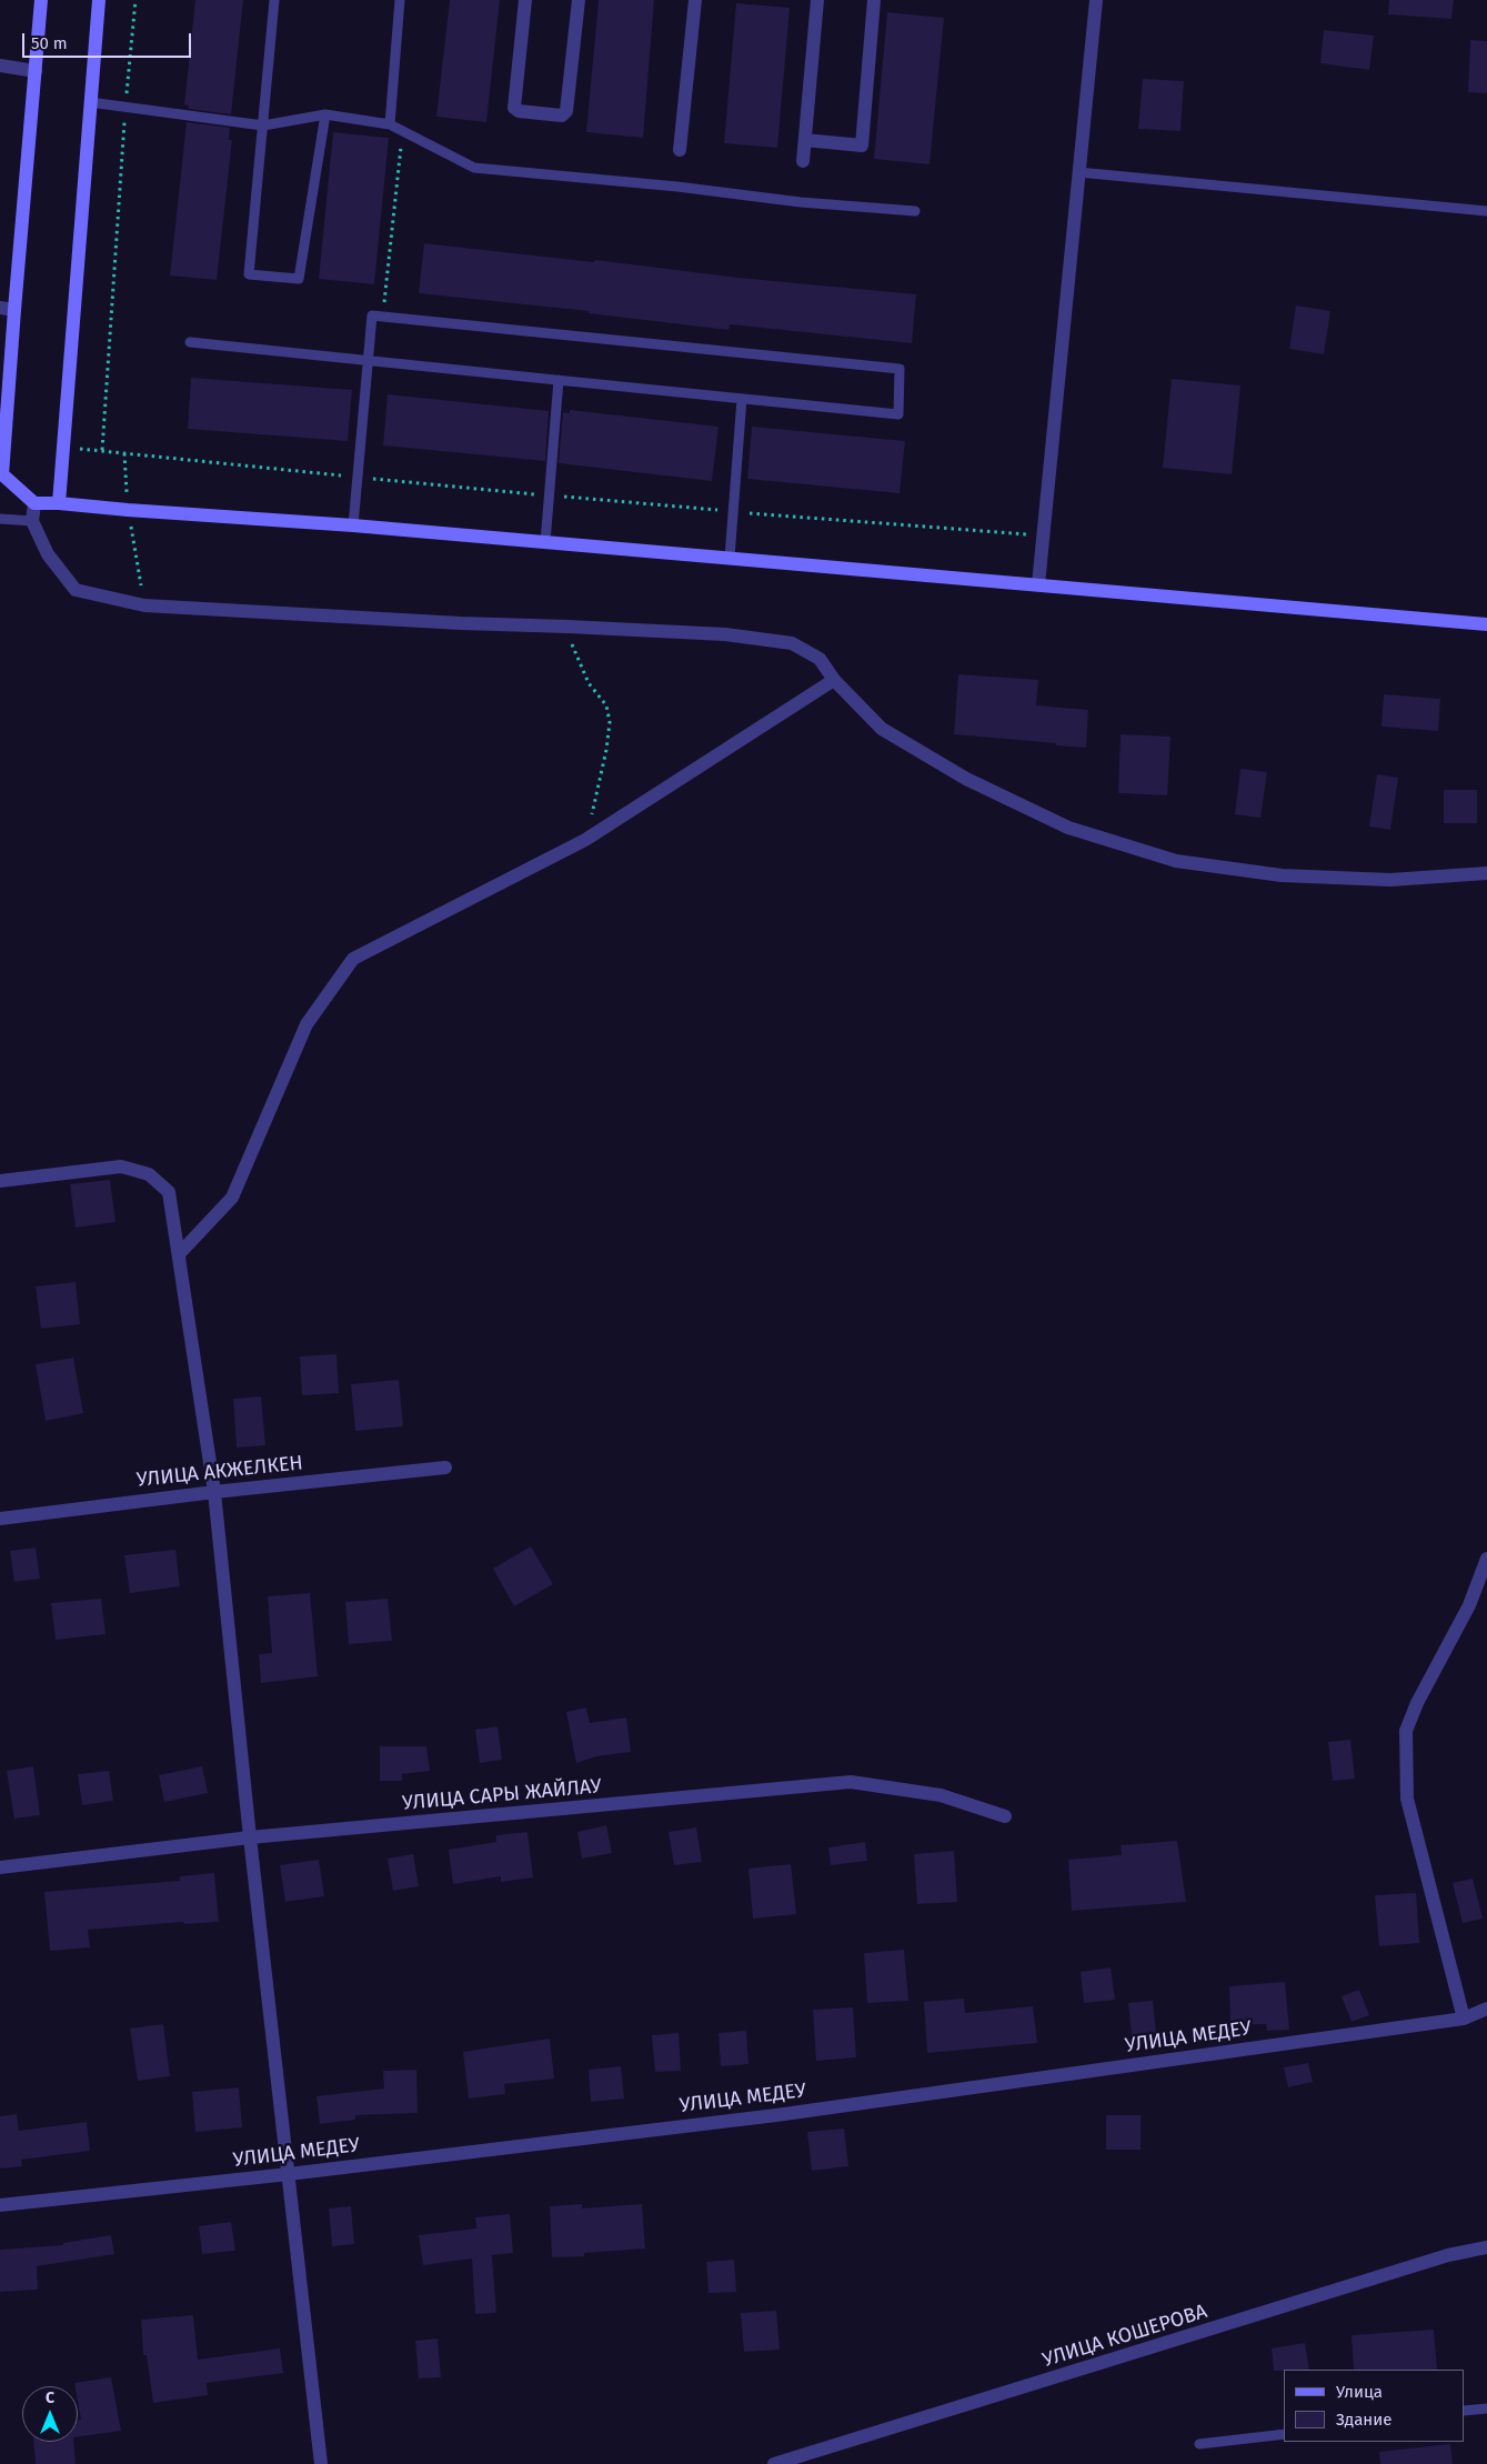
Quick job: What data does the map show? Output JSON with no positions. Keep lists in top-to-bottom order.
{
  "streets": {
    "street": [
      "УЛИЦА АКЖЕЛКЕН",
      "УЛИЦА САРЫ ЖАЙЛАУ",
      "УЛИЦА МЕДЕУ",
      "УЛИЦА КОШЕРОВА"
    ]
  },
  "legend": ["Улица", "Здание"],
  "scale_bar": "50 m",
  "north": "top"
}
